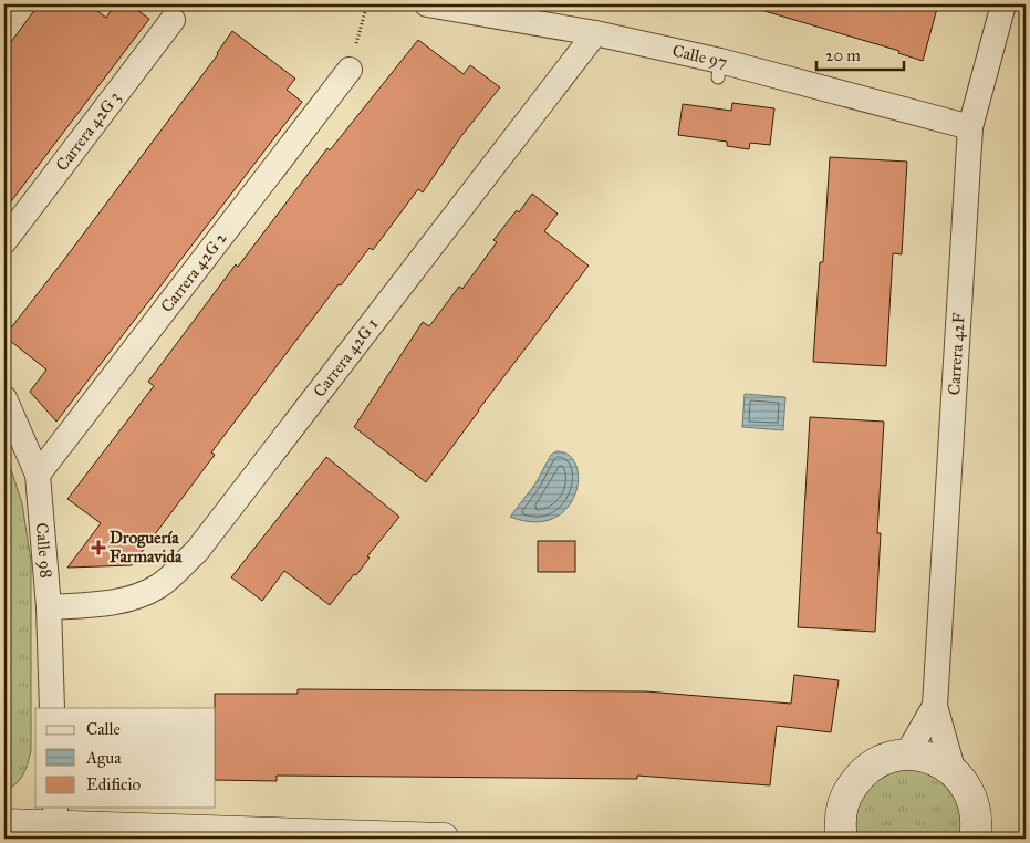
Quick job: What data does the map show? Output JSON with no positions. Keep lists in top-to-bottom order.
{
  "streets": {
    "street": [
      "Calle 97",
      "Carrera 42G 3",
      "Carrera 42G 2",
      "Carrera 42F",
      "Carrera 42G 1",
      "Calle 98"
    ]
  },
  "crossings": [
    ["Calle 97", "Carrera 42F"],
    ["Calle 97", "Carrera 42G 1"],
    ["Carrera 42G 2", "Calle 98"],
    ["Carrera 42G 1", "Calle 98"]
  ],
  "places": {
    "health": ["Droguería Farmavida"]
  },
  "legend": ["Calle", "Agua", "Edificio"],
  "scale_bar": "20 m"
}
